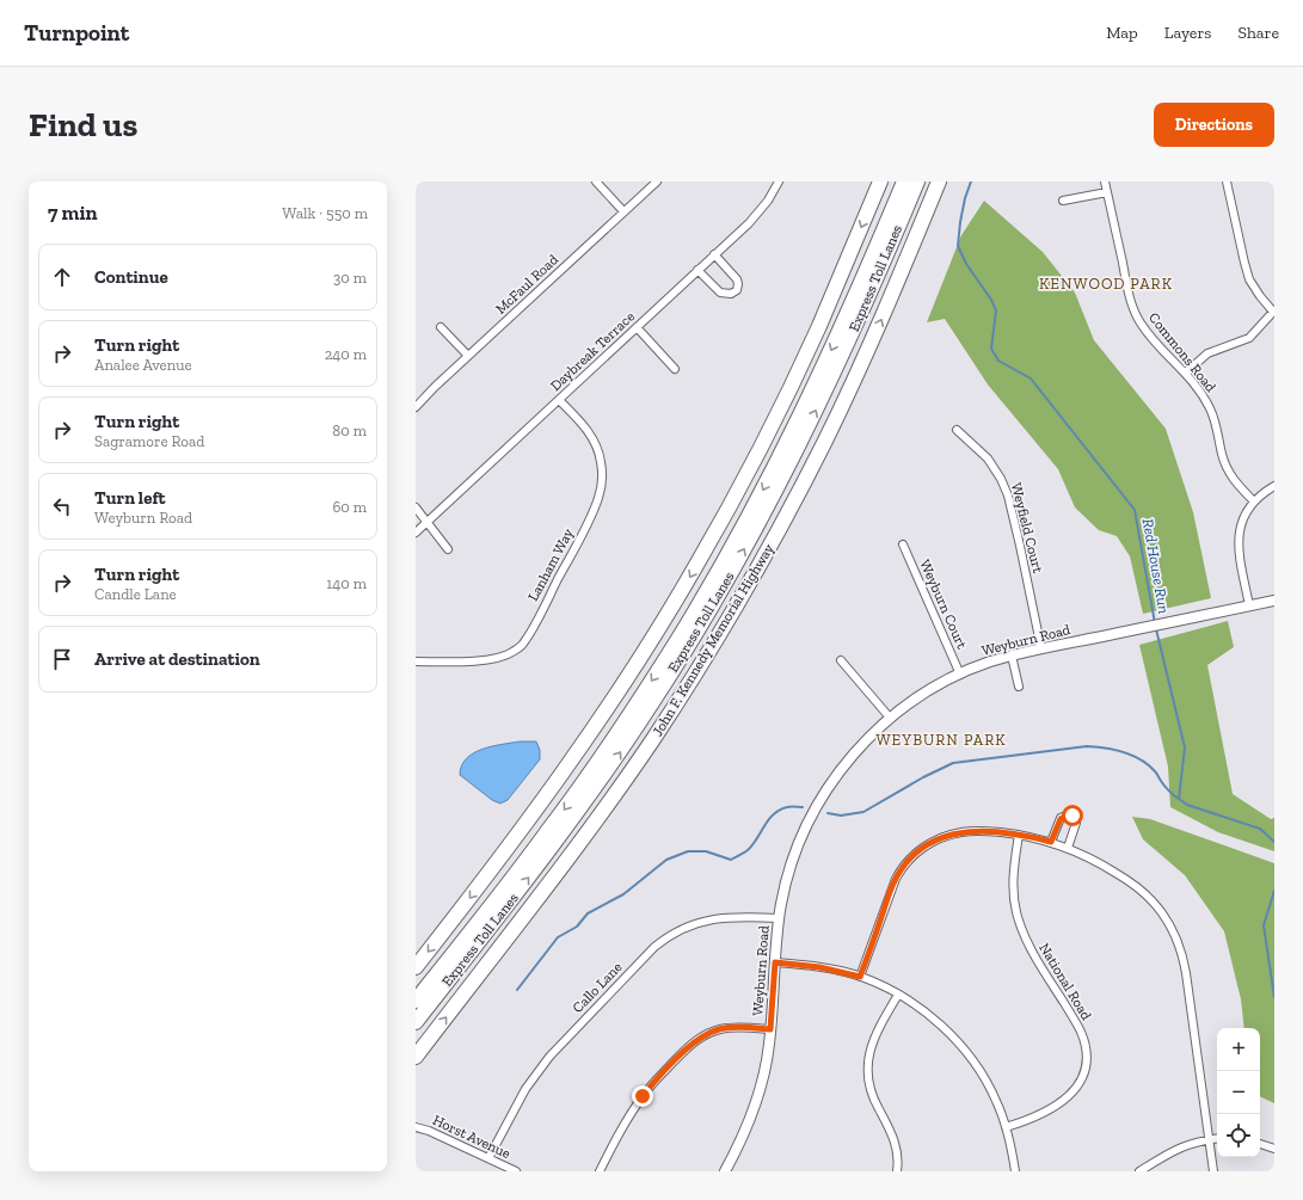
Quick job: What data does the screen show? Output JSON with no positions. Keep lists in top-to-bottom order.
{
  "streets": {
    "highway": ["Express Toll Lanes", "John F. Kennedy Memorial Highway"],
    "street": [
      "McFaul Road",
      "Daybreak Terrace",
      "Commons Road",
      "Weyfield Court",
      "Lanham Way",
      "Weyburn Court",
      "Weyburn Road",
      "National Road",
      "Callo Lane",
      "Horst Avenue"
    ]
  },
  "crossings": [
    ["Daybreak Terrace", "Lanham Way"],
    ["Weyfield Court", "Weyburn Road"],
    ["Weyburn Court", "Weyburn Road"],
    ["Weyburn Road", "Callo Lane"],
    ["Callo Lane", "Horst Avenue"]
  ],
  "districts": ["KENWOOD PARK", "WEYBURN PARK"],
  "water": ["Red House Run"],
  "page": {
    "header": "Turnpoint",
    "nav": ["Map", "Layers", "Share"],
    "buttons": "Directions",
    "title": "Find us",
    "heading": ["7 min", "Walk · 550 m"],
    "list": [
      ["Continue", "30 m"],
      ["Turn right", "Analee Avenue", "240 m"],
      ["Turn right", "Sagramore Road", "80 m"],
      ["Turn left", "Weyburn Road", "60 m"],
      ["Turn right", "Candle Lane", "140 m"],
      "Arrive at destination"
    ],
    "map_buttons": ["+", "−"]
  }
}
